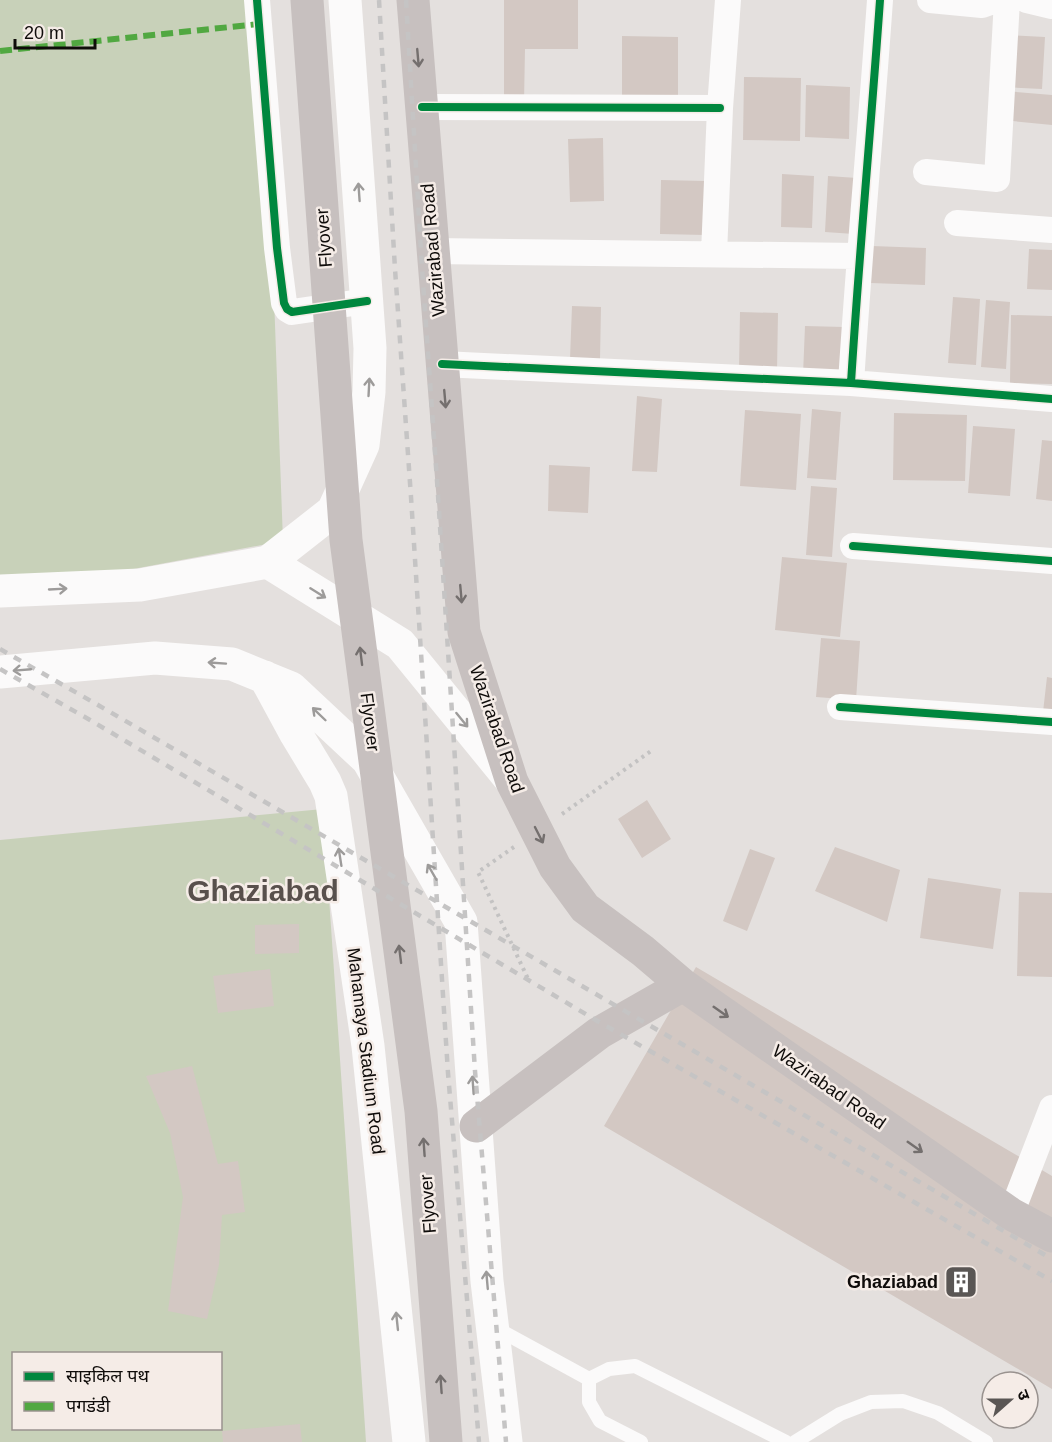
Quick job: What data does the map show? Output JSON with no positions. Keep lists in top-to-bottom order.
{
  "streets": {
    "highway": ["Flyover", "Wazirabad Road"],
    "main road": ["Mahamaya Stadium Road"]
  },
  "one_way": ["Flyover", "Wazirabad Road"],
  "districts": ["Ghaziabad"],
  "places": {
    "building": ["Ghaziabad"]
  },
  "legend": ["साइकिल पथ", "पगडंडी"],
  "scale_bar": "20 m",
  "north": "right"
}
